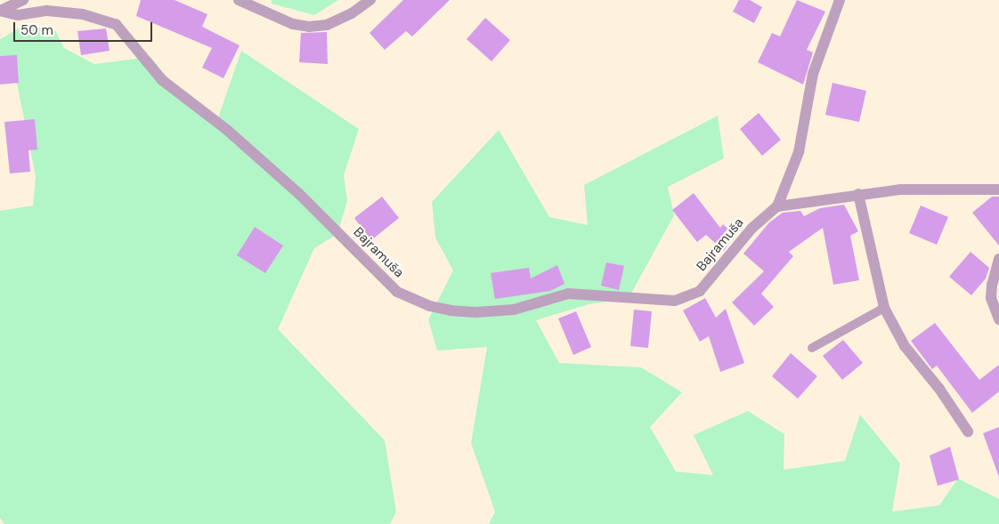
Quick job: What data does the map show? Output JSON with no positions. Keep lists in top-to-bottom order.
{
  "streets": {
    "street": ["Bajramuša"]
  },
  "scale_bar": "50 m"
}
